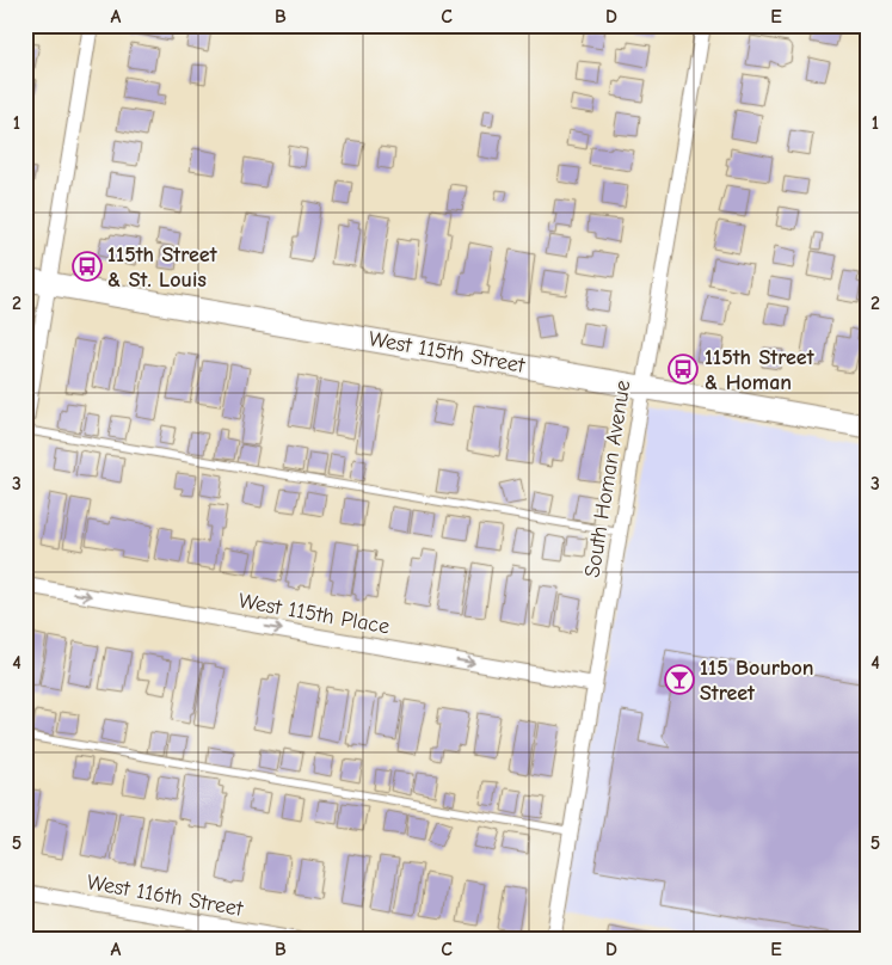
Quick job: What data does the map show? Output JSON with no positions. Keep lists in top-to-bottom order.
{
  "streets": {
    "street": [
      "West 115th Street",
      "South Homan Avenue",
      "West 115th Place",
      "West 116th Street"
    ]
  },
  "crossings": [
    ["West 115th Street", "South Homan Avenue"],
    ["South Homan Avenue", "West 115th Place"]
  ],
  "one_way": ["West 115th Place"],
  "places": {
    "bus stop": ["115th Street & St. Louis", "115th Street & Homan"],
    "bar": ["115 Bourbon Street"]
  },
  "grid": {
    "columns": [
      "A",
      "B",
      "C",
      "D",
      "E"
    ],
    "rows": [
      "1",
      "2",
      "3",
      "4",
      "5"
    ]
  }
}
